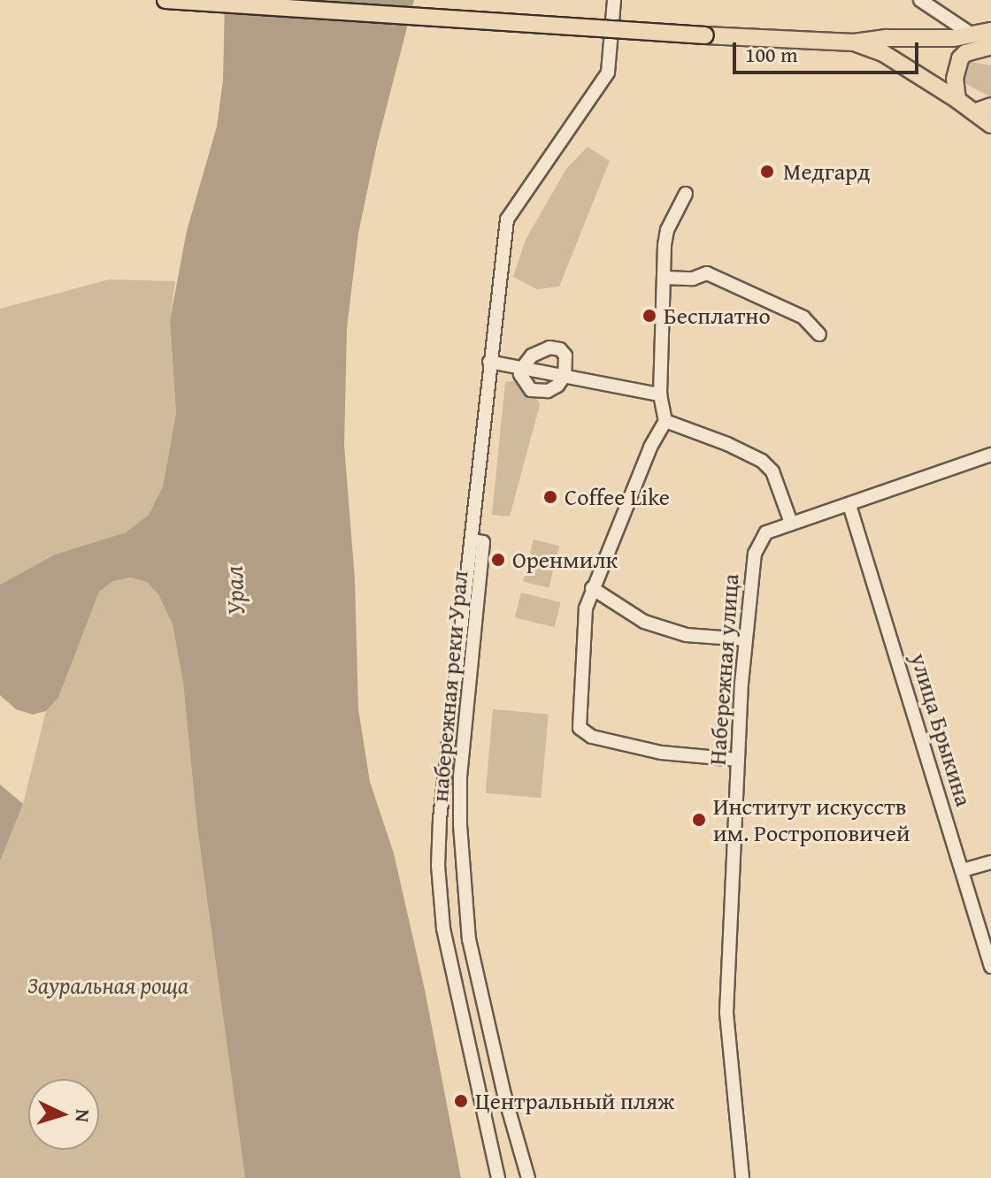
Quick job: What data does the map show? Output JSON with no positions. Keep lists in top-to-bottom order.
{
  "streets": {
    "street": ["Набережная улица", "набережная реки Урал", "улица Брыкина"]
  },
  "water": ["Урал"],
  "parks": ["Зауральная роща"],
  "places": [
    "Медгард",
    "Бесплатно",
    "Coffee Like",
    "Оренмилк",
    "Институт искусств им. Ростроповичей",
    "Центральный пляж"
  ],
  "scale_bar": "100 m",
  "north": "right"
}
